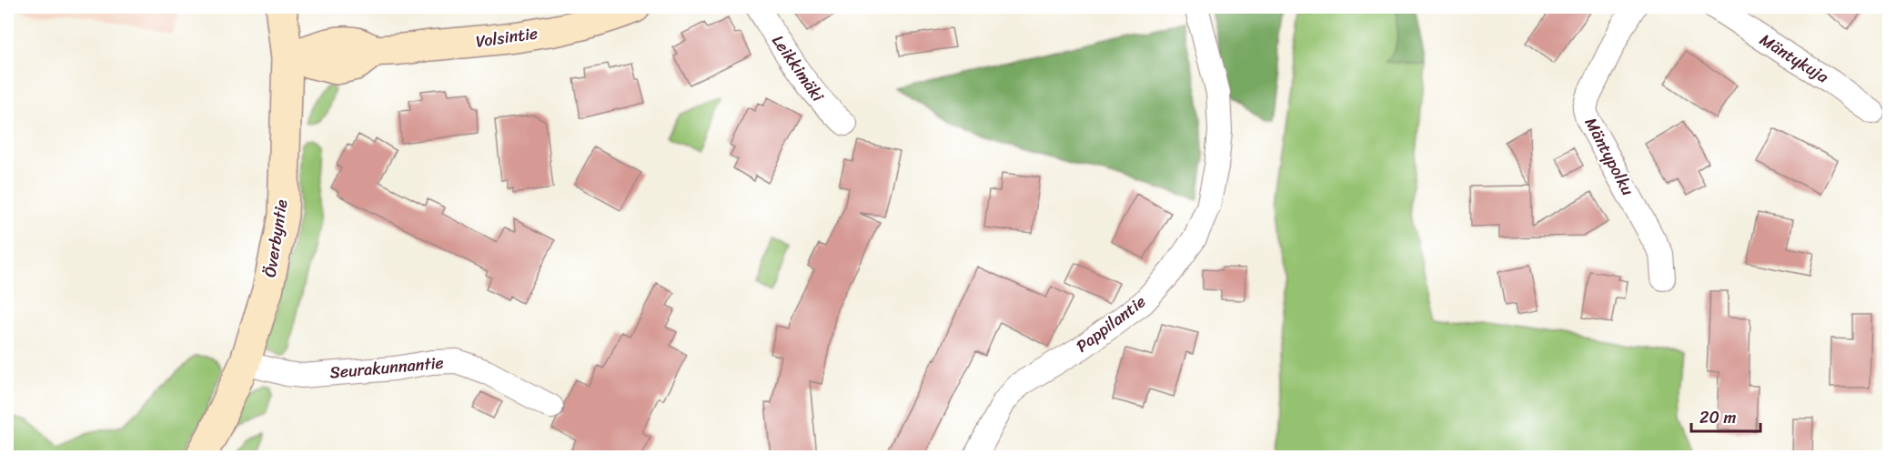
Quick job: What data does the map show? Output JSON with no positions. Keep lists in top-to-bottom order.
{
  "streets": {
    "street": [
      "Volsintie",
      "Mäntykuja",
      "Leikkimäki",
      "Mäntypolku",
      "Överbyntie",
      "Pappilantie",
      "Seurakunnantie"
    ]
  },
  "crossings": [
    ["Volsintie", "Överbyntie"],
    ["Överbyntie", "Seurakunnantie"]
  ],
  "scale_bar": "20 m"
}
